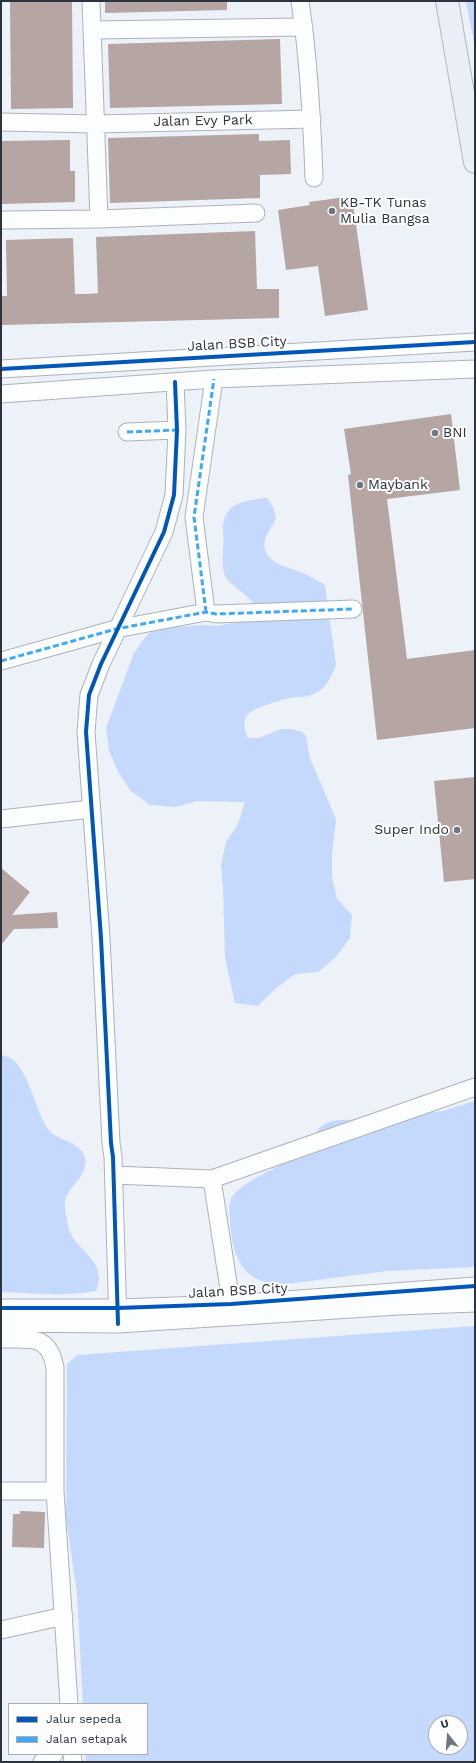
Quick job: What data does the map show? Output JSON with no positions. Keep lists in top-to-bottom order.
{
  "streets": {
    "street": ["Jalan Evy Park", "Jalan BSB City"]
  },
  "places": [
    "KB-TK Tunas Mulia Bangsa",
    "BNI",
    "Maybank",
    "Super Indo"
  ],
  "legend": ["Jalur sepeda", "Jalan setapak"],
  "north": "top"
}
